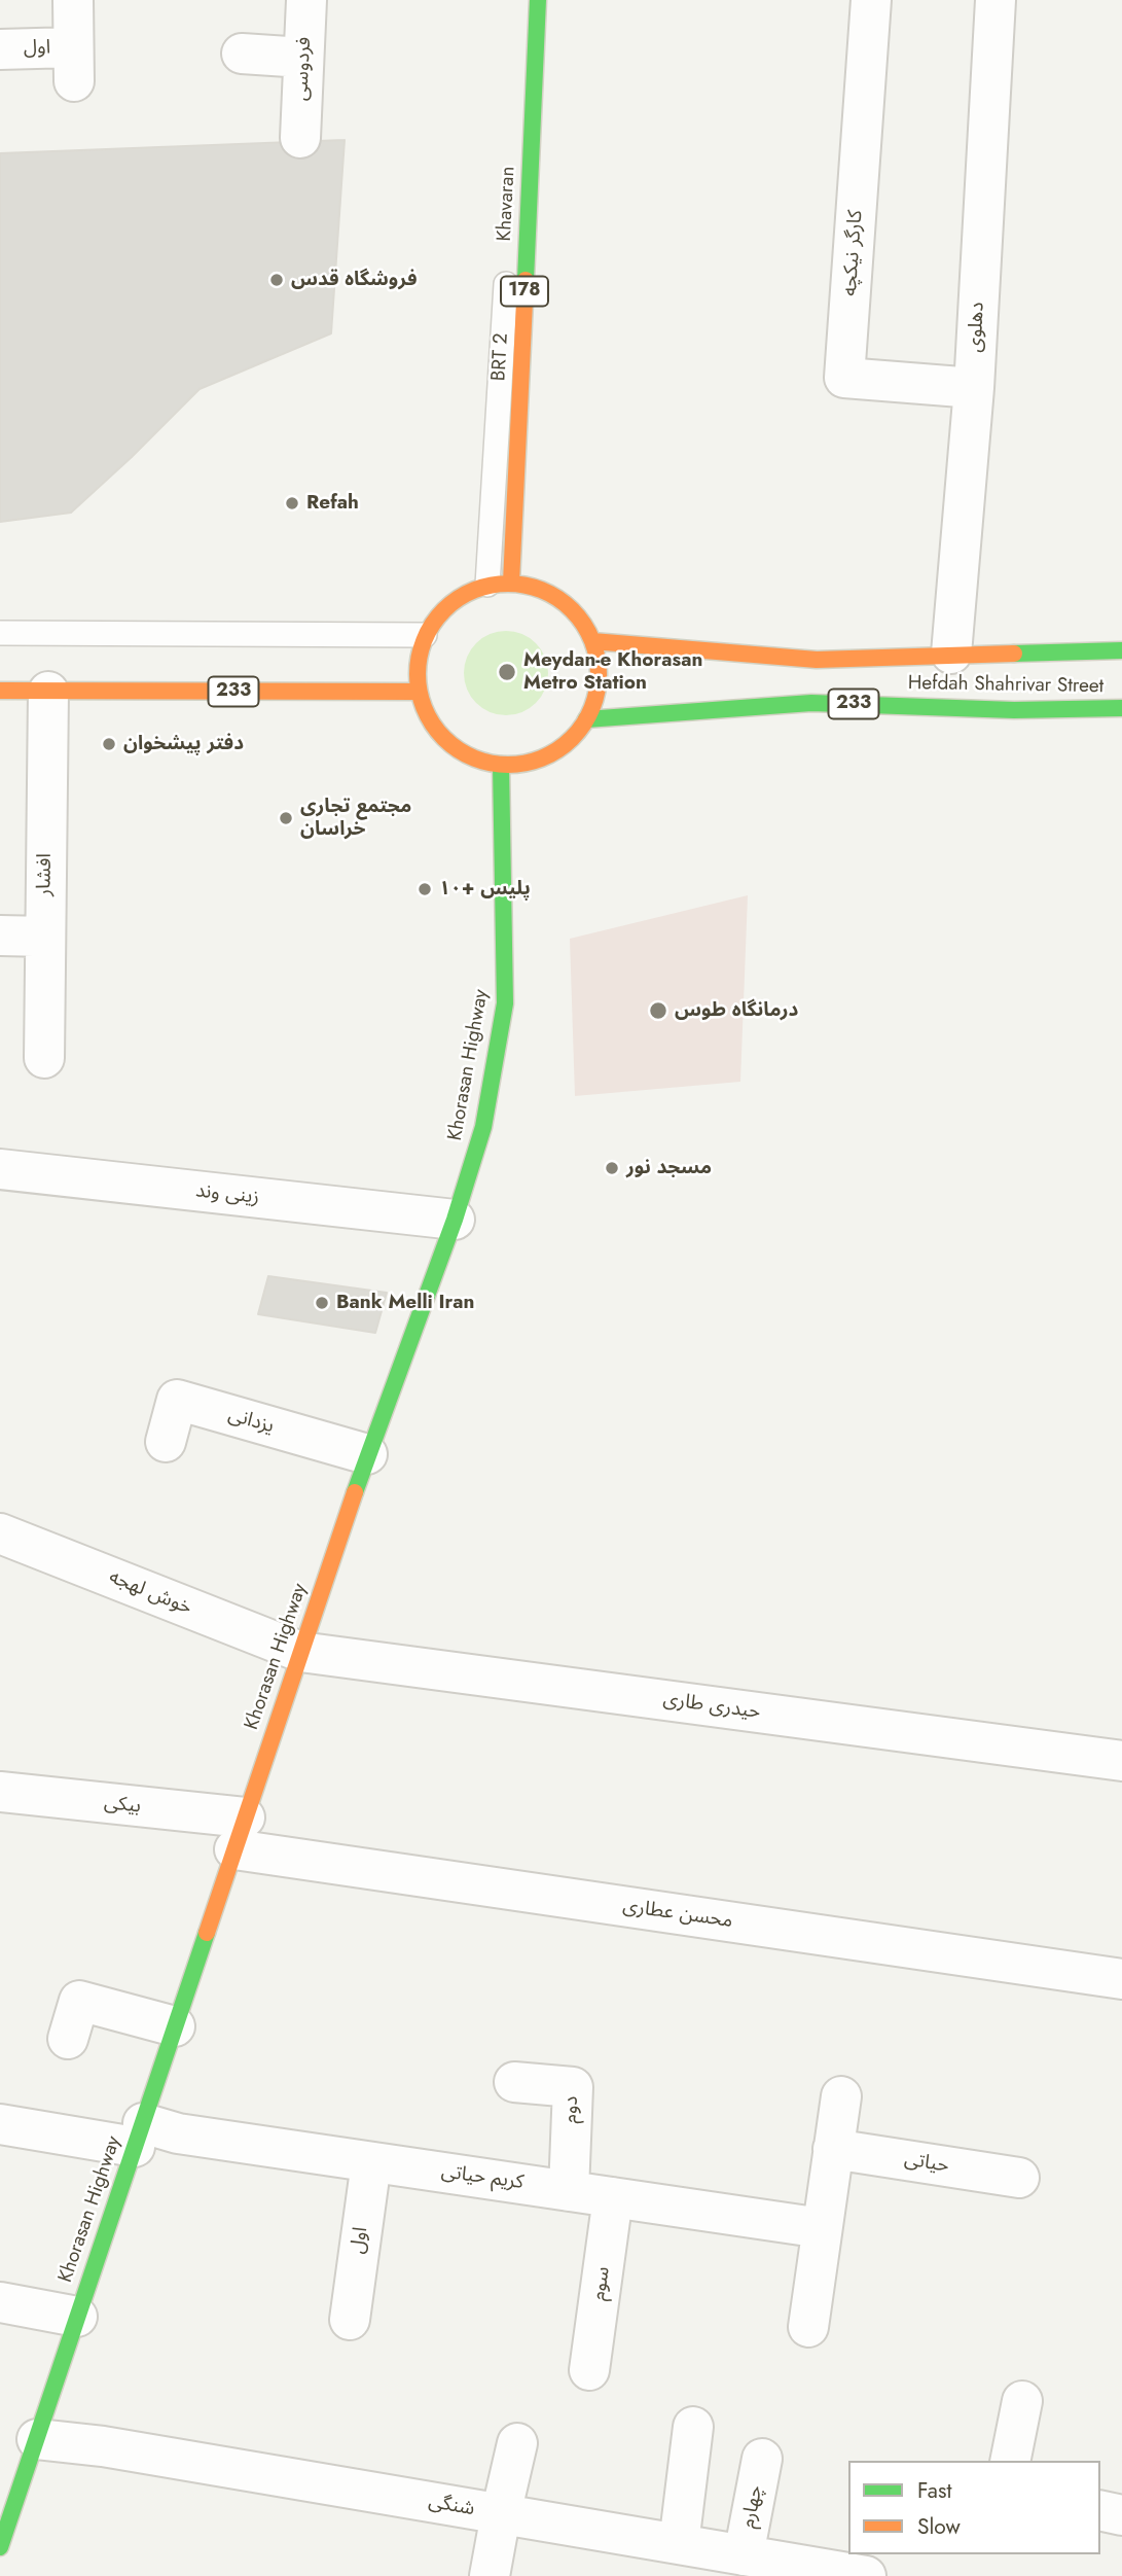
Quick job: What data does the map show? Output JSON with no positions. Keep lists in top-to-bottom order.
{
  "streets": {
    "main road": [
      "Khavaran",
      "178",
      "Hefdah Shahrivar Street",
      "233",
      "Khorasan Highway"
    ],
    "street": [
      "اول",
      "فردوسی",
      "کارگر نیکچه",
      "دهلوی",
      "افشار",
      "زینی وند",
      "یزدانی",
      "خوش لهجه",
      "حیدری طاری",
      "بیکی",
      "محسن عطاری",
      "دوم",
      "حیاتی",
      "کریم حیاتی",
      "سوم",
      "شنگی",
      "چهارم"
    ],
    "lane": ["BRT 2"]
  },
  "crossings": [
    ["اول", "کریم حیاتی"],
    ["Khavaran", "BRT 2"],
    ["Khavaran", "Hefdah Shahrivar Street"],
    ["Khavaran", "233"],
    ["Khavaran", "Khorasan Highway"],
    ["کارگر نیکچه", "دهلوی"],
    ["دهلوی", "Hefdah Shahrivar Street"],
    ["BRT 2", "Hefdah Shahrivar Street"],
    ["BRT 2", "233"],
    ["BRT 2", "Khorasan Highway"],
    ["Hefdah Shahrivar Street", "233"],
    ["Hefdah Shahrivar Street", "Khorasan Highway"],
    ["233", "افشار"],
    ["233", "Khorasan Highway"],
    ["Khorasan Highway", "زینی وند"],
    ["Khorasan Highway", "یزدانی"],
    ["Khorasan Highway", "خوش لهجه"],
    ["Khorasan Highway", "حیدری طاری"],
    ["Khorasan Highway", "بیکی"],
    ["Khorasan Highway", "محسن عطاری"],
    ["Khorasan Highway", "کریم حیاتی"],
    ["Khorasan Highway", "شنگی"],
    ["خوش لهجه", "حیدری طاری"],
    ["بیکی", "محسن عطاری"],
    ["دوم", "کریم حیاتی"],
    ["کریم حیاتی", "سوم"],
    ["شنگی", "چهارم"]
  ],
  "places": [
    "فروشگاه قدس",
    "Refah",
    "Meydan-e Khorasan Metro Station",
    "دفتر پیشخوان",
    "مجتمع تجاری خراسان",
    "پلیس +۱۰",
    "درمانگاه طوس",
    "مسجد نور",
    "Bank Melli Iran"
  ],
  "legend": ["Fast", "Slow"]
}
